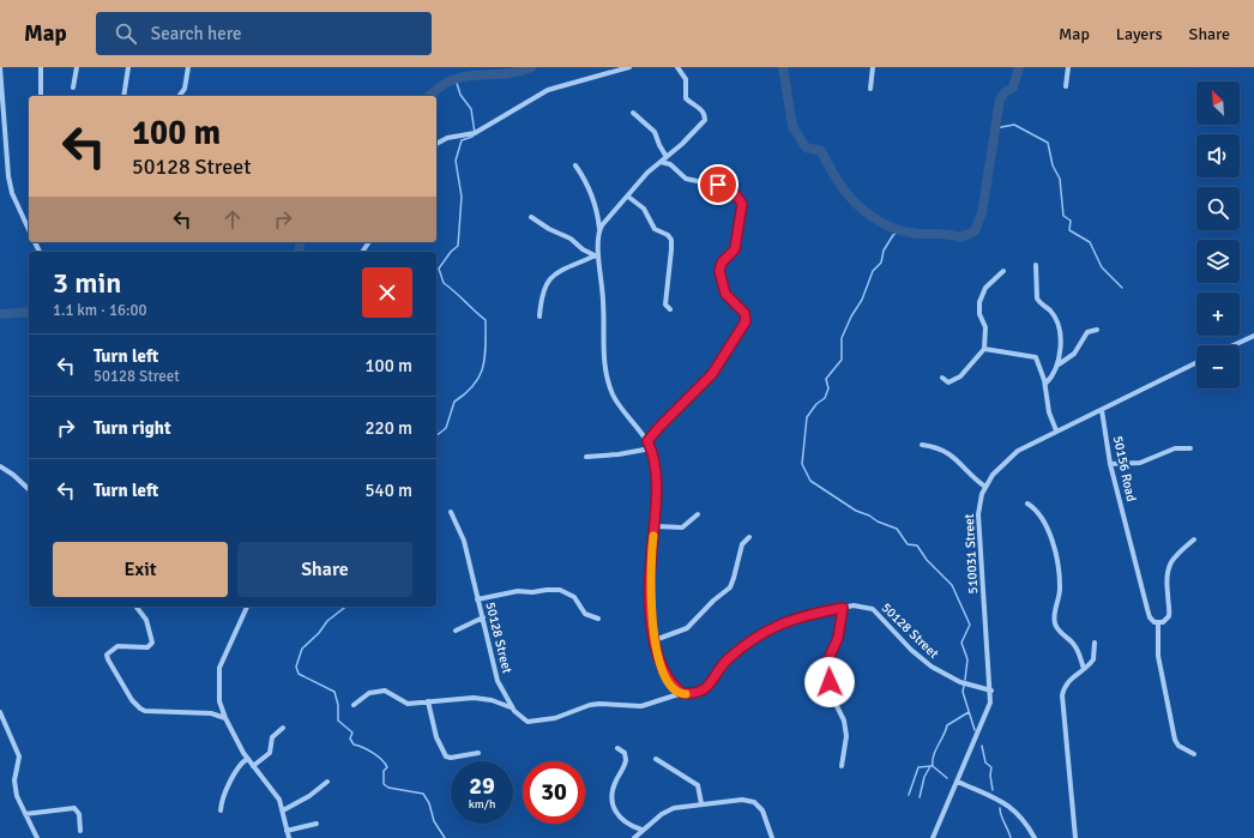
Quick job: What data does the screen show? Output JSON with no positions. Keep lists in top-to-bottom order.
{
  "streets": {
    "street": ["50156 Road", "510031 Street", "50128 Street"]
  },
  "crossings": [
    ["50156 Road", "510031 Street"],
    ["510031 Street", "50128 Street"]
  ],
  "north": "top left",
  "page": {
    "header": "Map",
    "search": "Search here",
    "nav": ["Map", "Layers", "Share"],
    "map_buttons": ["+", "−"],
    "turn": ["100 m", "50128 Street"],
    "heading": ["3 min", "1.1 km · 16:00"],
    "list": [
      {
        "name": "Turn left",
        "note": "50128 Street",
        "value": "100 m"
      },
      {
        "name": "Turn right",
        "value": "220 m"
      },
      {
        "name": "Turn left",
        "value": "540 m"
      }
    ],
    "buttons": ["Exit", "Share"],
    "speed": "29 km/h",
    "limit": "30"
  }
}
